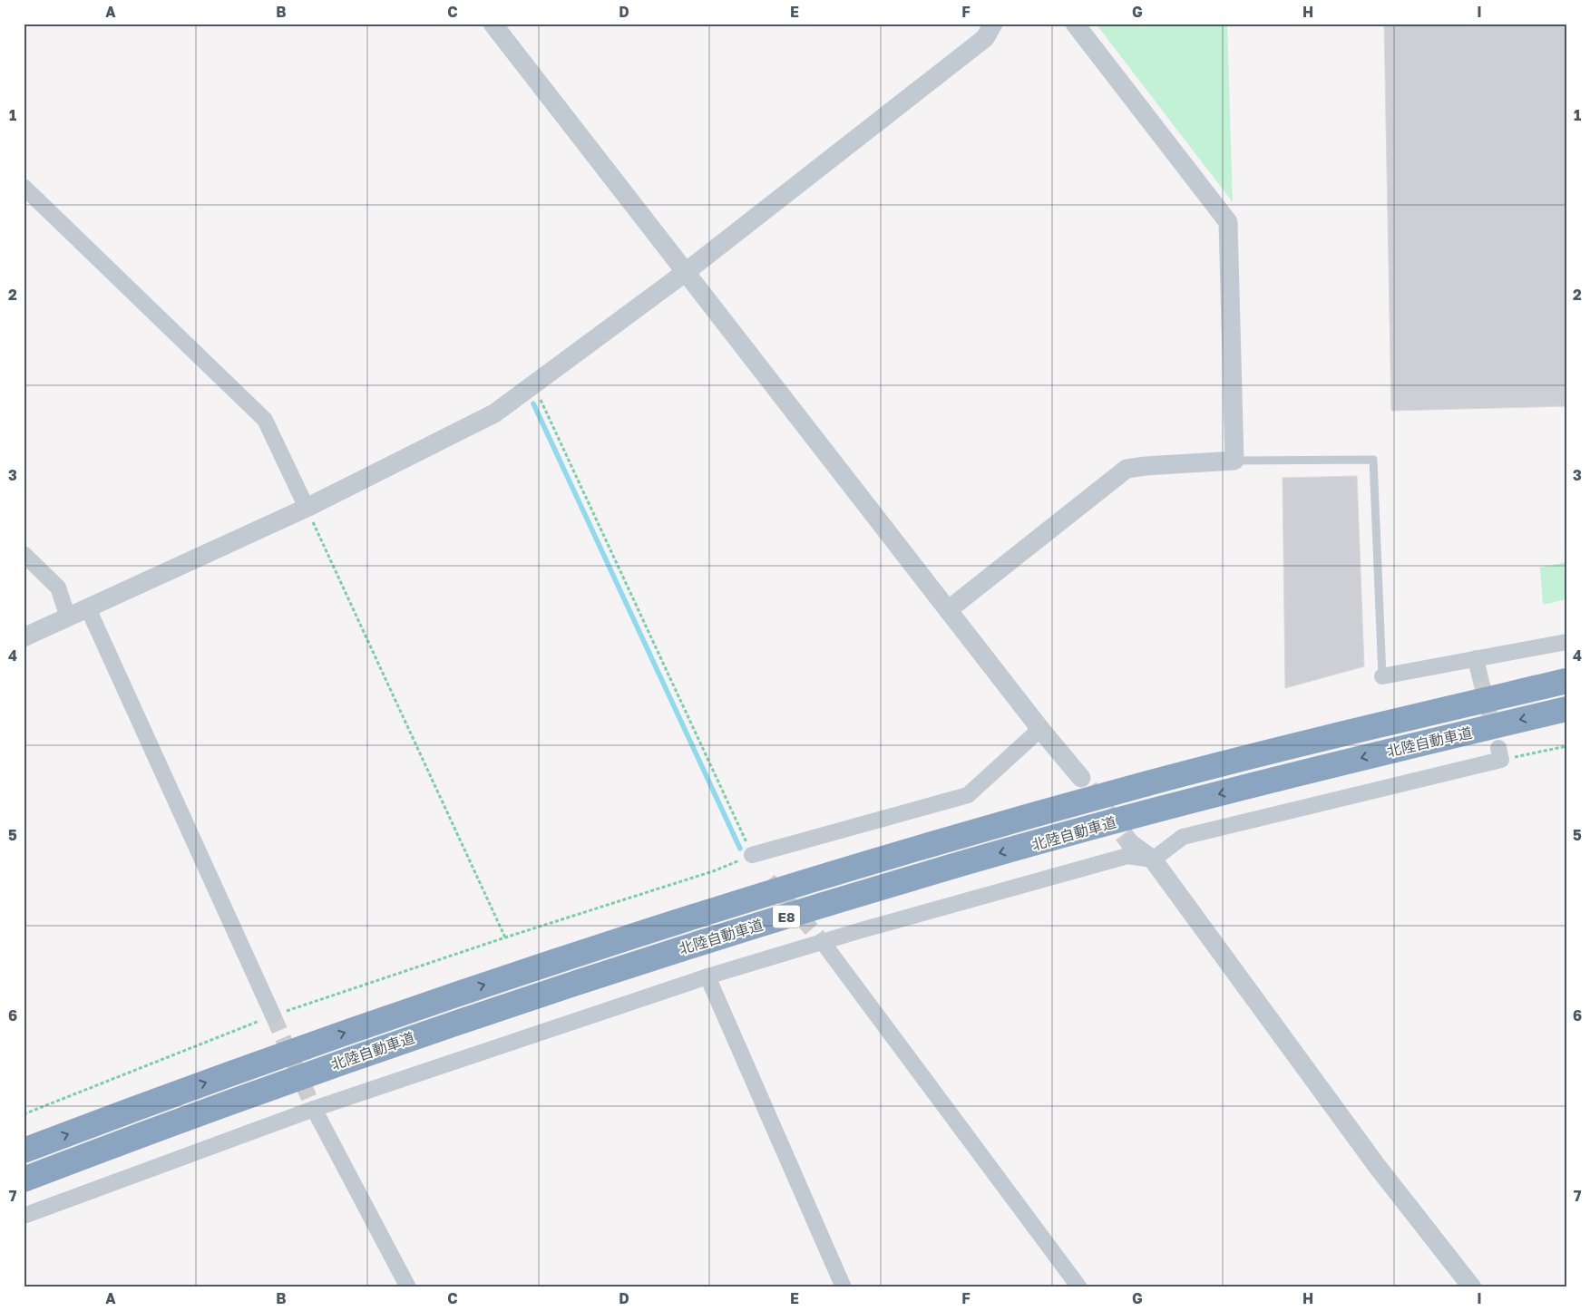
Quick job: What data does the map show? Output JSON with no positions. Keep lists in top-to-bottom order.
{
  "streets": {
    "highway": ["北陸自動車道", "E8"]
  },
  "grid": {
    "columns": [
      "A",
      "B",
      "C",
      "D",
      "E",
      "F",
      "G",
      "H",
      "I"
    ],
    "rows": [
      "1",
      "2",
      "3",
      "4",
      "5",
      "6",
      "7"
    ]
  }
}
